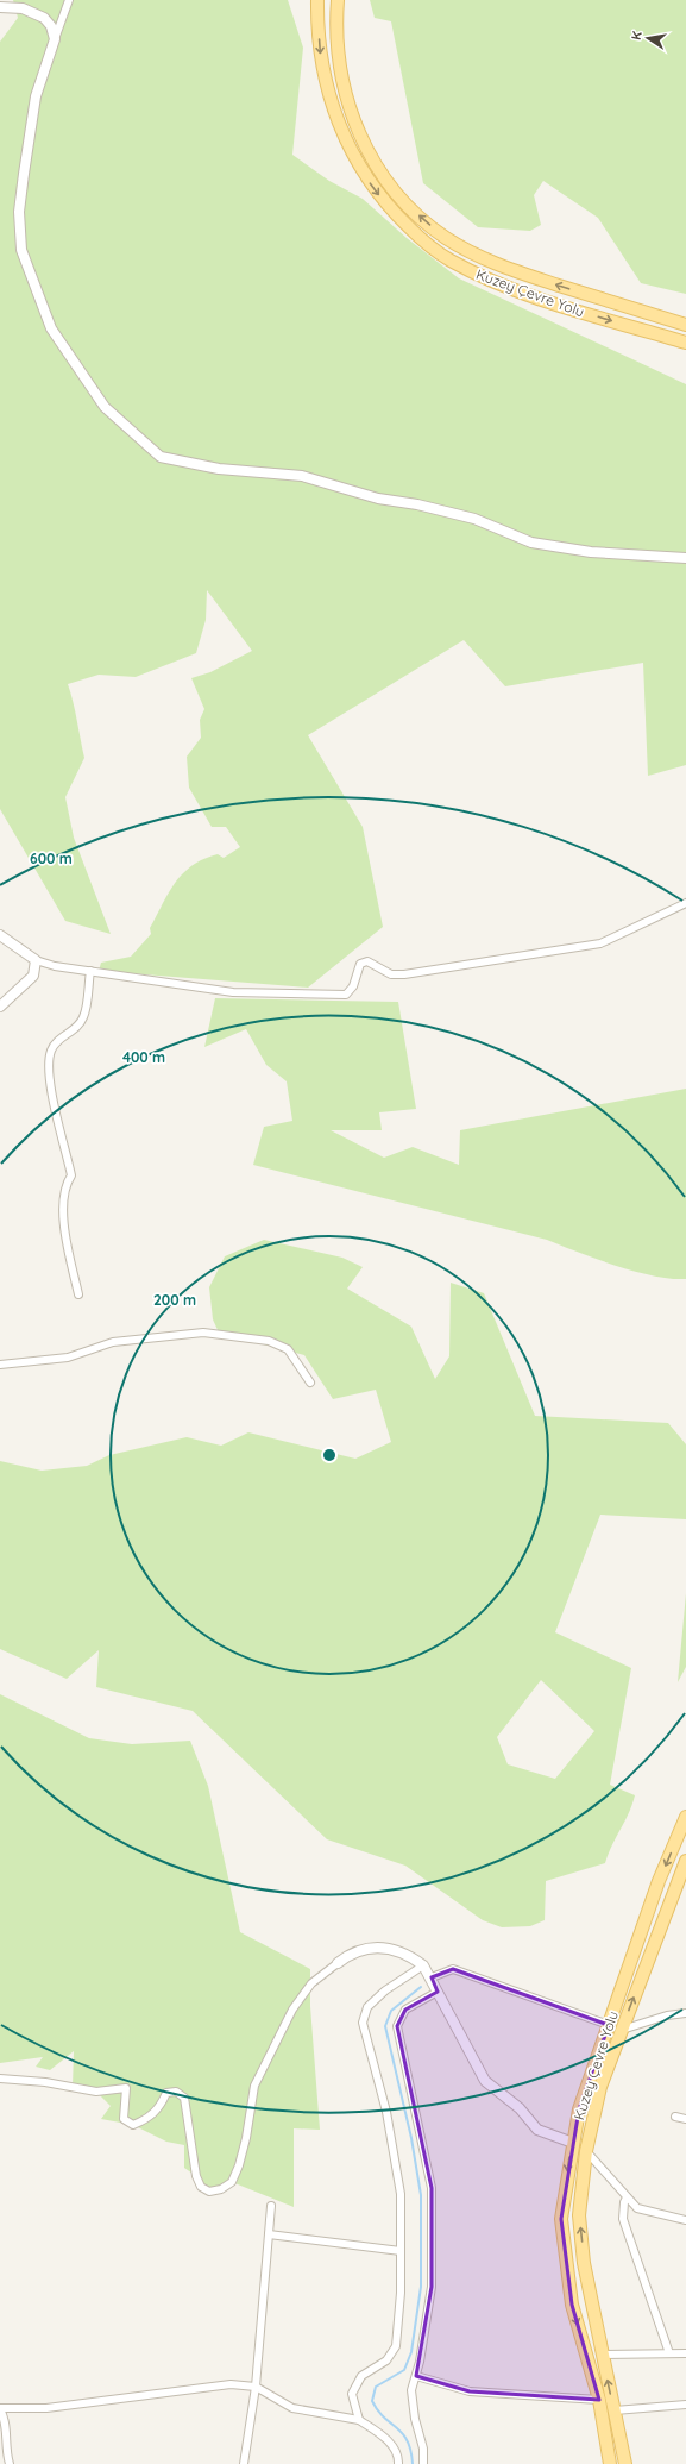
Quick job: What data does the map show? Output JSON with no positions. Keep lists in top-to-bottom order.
{
  "streets": {
    "main road": ["Kuzey Çevre Yolu"]
  },
  "north": "left",
  "rings": ["600 m", "400 m", "200 m"]
}
